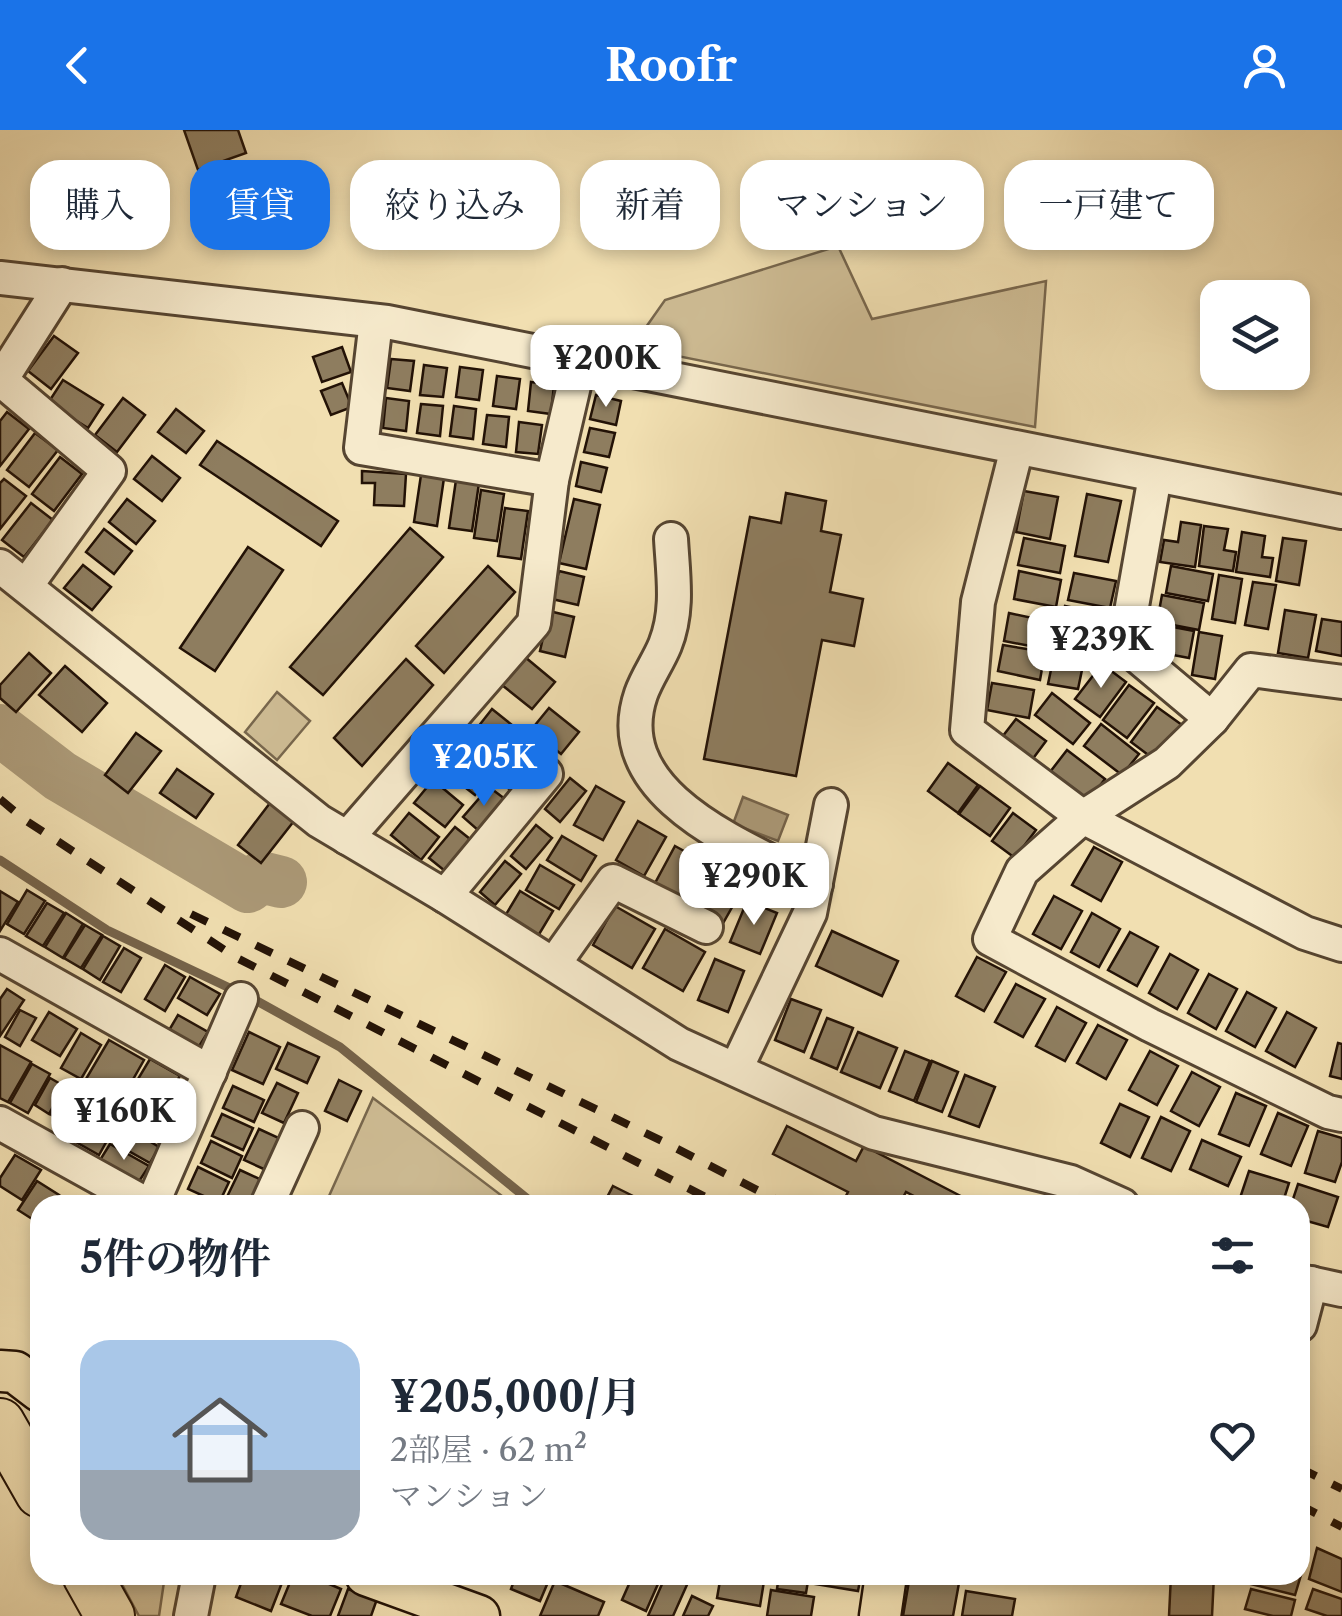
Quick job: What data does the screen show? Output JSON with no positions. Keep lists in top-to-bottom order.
{
  "page": {
    "header": "Roofr",
    "chip": [
      "購入",
      "賃貸",
      "絞り込み",
      "新着",
      "マンション",
      "一戸建て"
    ],
    "price": [
      "¥200K",
      "¥239K",
      "¥205K",
      "¥290K",
      "¥160K"
    ],
    "heading": "5件の物件",
    "list": [
      {
        "name": "¥205,000/月",
        "note": "2部屋 · 62 m² · マンション"
      }
    ]
  }
}
